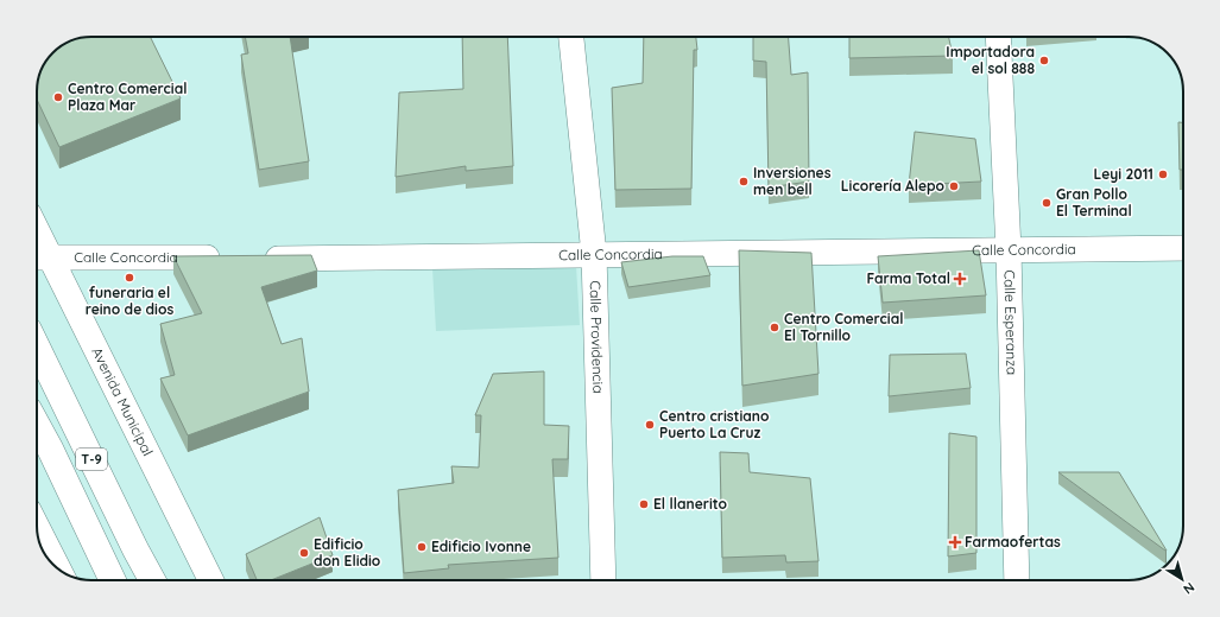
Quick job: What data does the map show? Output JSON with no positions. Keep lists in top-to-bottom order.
{
  "streets": {
    "highway": ["T-9"],
    "street": [
      "Calle Concordia",
      "Calle Esperanza",
      "Calle Providencia",
      "Avenida Municipal"
    ]
  },
  "crossings": [
    ["Calle Concordia", "Calle Esperanza"],
    ["Calle Concordia", "Calle Providencia"],
    ["Calle Concordia", "Avenida Municipal"]
  ],
  "places": {
    "other": [
      "Importadora el sol 888",
      "Centro Comercial Plaza Mar",
      "Leyi 2011",
      "Inversiones men bell",
      "Licorería Alepo",
      "Gran Pollo El Terminal",
      "funeraria el reino de dios",
      "Centro Comercial El Tornillo",
      "Centro cristiano Puerto La Cruz",
      "El llanerito",
      "Edificio Ivonne",
      "Edificio don Elidio"
    ],
    "health": ["Farma Total", "Farmaofertas"]
  },
  "north": "bottom right"
}
